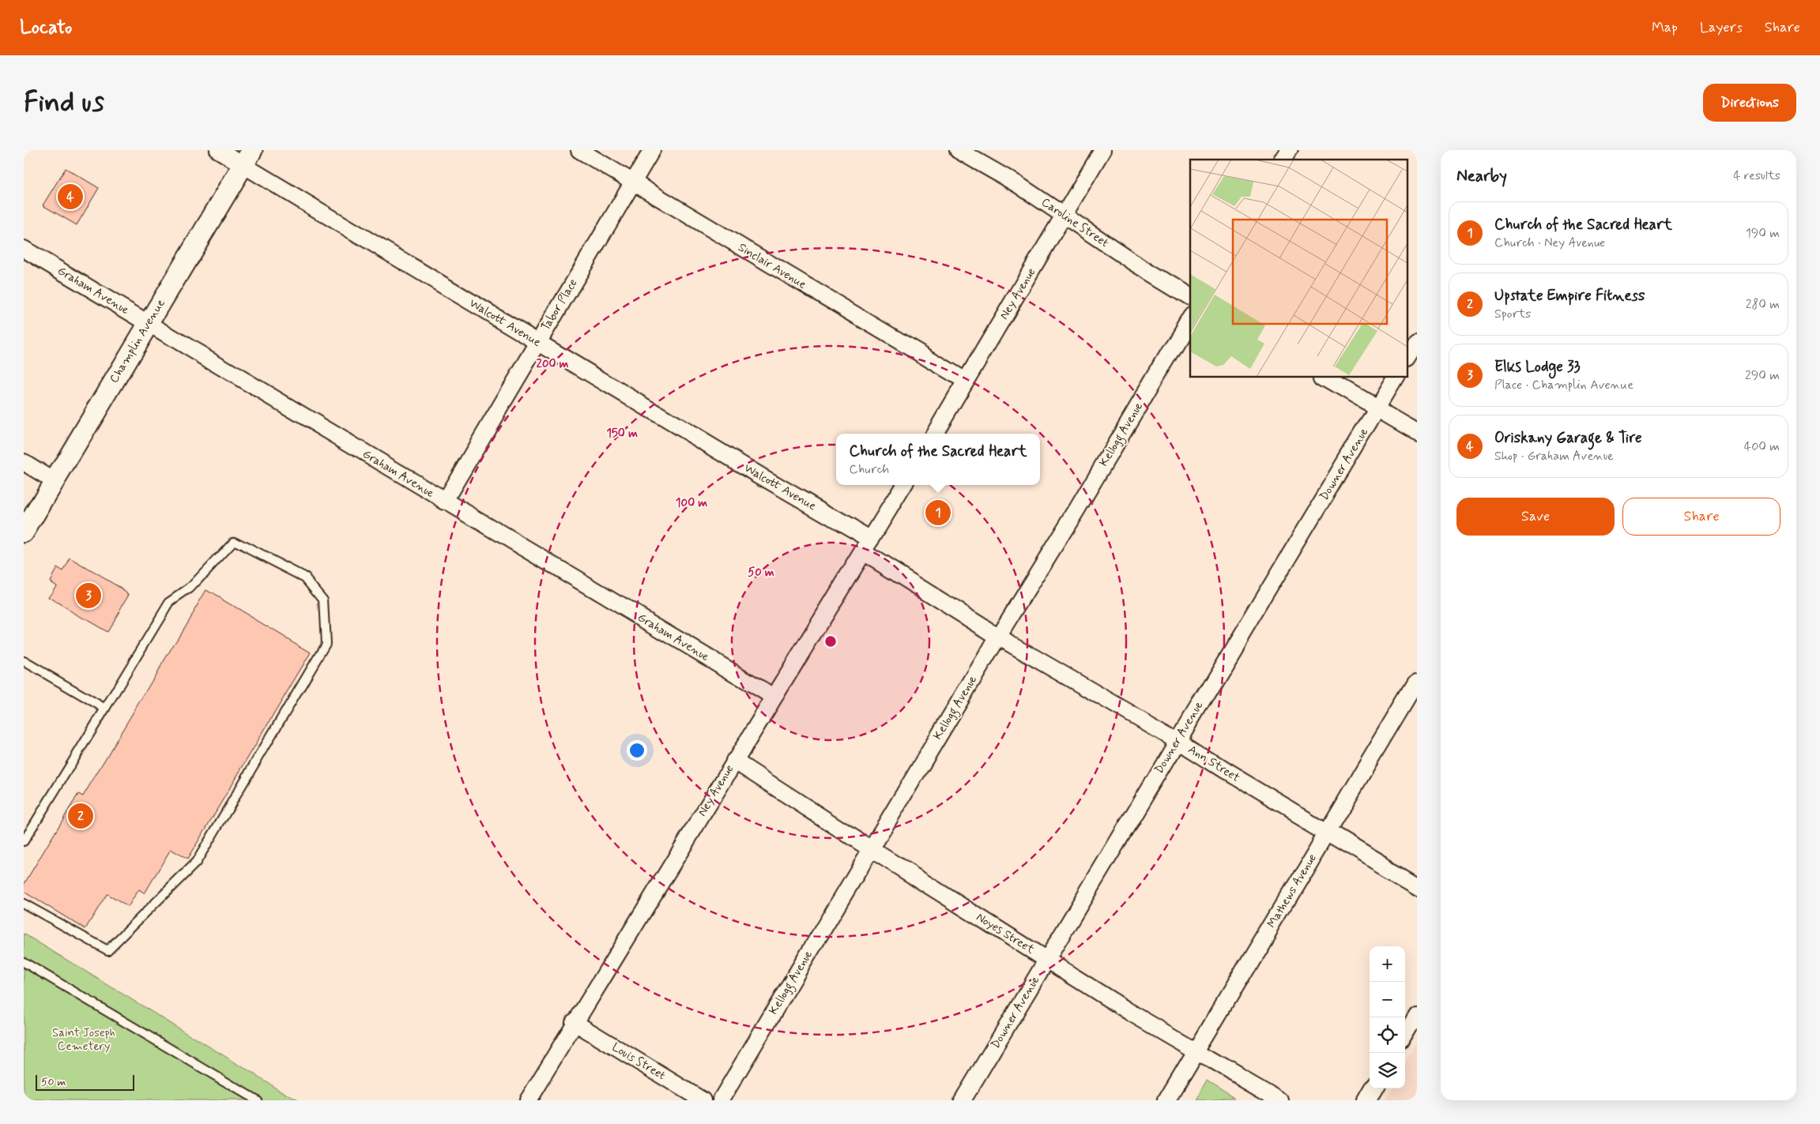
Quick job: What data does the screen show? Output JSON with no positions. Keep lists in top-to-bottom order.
{
  "streets": {
    "street": [
      "Caroline Street",
      "Sinclair Avenue",
      "Graham Avenue",
      "Ney Avenue",
      "Tabor Place",
      "Walcott Avenue",
      "Champlin Avenue",
      "Kellogg Avenue",
      "Downer Avenue",
      "Ann Street",
      "Mathews Avenue",
      "Noyes Street",
      "Louis Street"
    ]
  },
  "crossings": [
    ["Caroline Street", "Ney Avenue"],
    ["Sinclair Avenue", "Ney Avenue"],
    ["Sinclair Avenue", "Tabor Place"],
    ["Graham Avenue", "Ney Avenue"],
    ["Graham Avenue", "Tabor Place"],
    ["Graham Avenue", "Champlin Avenue"],
    ["Ney Avenue", "Walcott Avenue"],
    ["Ney Avenue", "Noyes Street"],
    ["Ney Avenue", "Louis Street"],
    ["Tabor Place", "Walcott Avenue"],
    ["Walcott Avenue", "Champlin Avenue"],
    ["Walcott Avenue", "Ann Street"],
    ["Kellogg Avenue", "Ann Street"],
    ["Kellogg Avenue", "Noyes Street"],
    ["Downer Avenue", "Ann Street"],
    ["Downer Avenue", "Noyes Street"],
    ["Ann Street", "Mathews Avenue"],
    ["Mathews Avenue", "Noyes Street"]
  ],
  "parks": ["Saint Joseph Cemetery"],
  "scale_bar": "50 m",
  "page": {
    "header": "Locato",
    "nav": ["Map", "Layers", "Share"],
    "buttons": [
      "Directions",
      ["Save", "Share"]
    ],
    "title": "Find us",
    "heading": ["Nearby", "4 results"],
    "pins": [
      "4",
      "1",
      "3",
      "2"
    ],
    "list": [
      {
        "mark": "1",
        "name": "Church of the Sacred Heart",
        "note": "Church · Ney Avenue",
        "value": "190 m"
      },
      {
        "mark": "2",
        "name": "Upstate Empire Fitness",
        "note": "Sports",
        "value": "280 m"
      },
      {
        "mark": "3",
        "name": "Elks Lodge 33",
        "note": "Place · Champlin Avenue",
        "value": "290 m"
      },
      {
        "mark": "4",
        "name": "Oriskany Garage & Tire",
        "note": "Shop · Graham Avenue",
        "value": "400 m"
      }
    ],
    "popup": ["Church of the Sacred Heart", "Church"],
    "map_buttons": ["+", "−"],
    "scale": "50 m"
  },
  "rings": [
    "200 m",
    "150 m",
    "100 m",
    "50 m"
  ]
}
